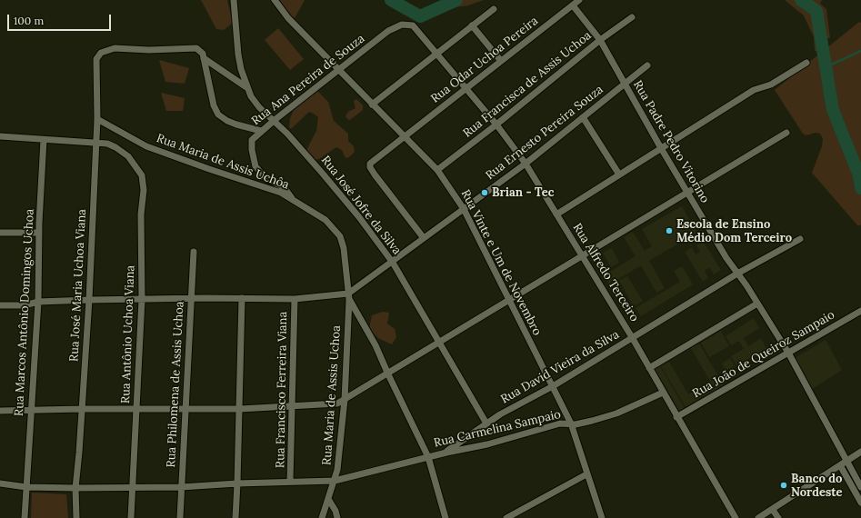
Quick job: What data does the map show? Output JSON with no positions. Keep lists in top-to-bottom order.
{
  "streets": {
    "street": [
      "Rua Odar Uchoa Pereira",
      "Rua Ana Pereira de Souza",
      "Rua Francisca de Assis Uchoa",
      "Rua Ernesto Pereira Souza",
      "Rua Padre Pedro Vitorino",
      "Rua Maria de Assis Uchôa",
      "Rua José Jofre da Silva",
      "Rua Vinte e Um de Novembro",
      "Rua Alfredo Terceiro",
      "Rua José Maria Uchoa Viana",
      "Rua Marcos Antônio Domingos Uchoa",
      "Rua Antônio Uchoa Viana",
      "Rua João de Queiroz Sampaio",
      "Rua David Vieira da Silva",
      "Rua Philomena de Assis Uchoa",
      "Rua Francisco Ferreira Viana",
      "Rua Maria de Assis Uchoa",
      "Rua Carmelina Sampaio"
    ]
  },
  "crossings": [
    ["Rua Odar Uchoa Pereira", "Rua Ernesto Pereira Souza"],
    ["Rua Odar Uchoa Pereira", "Rua Padre Pedro Vitorino"],
    ["Rua Odar Uchoa Pereira", "Rua Vinte e Um de Novembro"],
    ["Rua Odar Uchoa Pereira", "Rua Alfredo Terceiro"],
    ["Rua Ana Pereira de Souza", "Rua Maria de Assis Uchôa"],
    ["Rua Ana Pereira de Souza", "Rua José Jofre da Silva"],
    ["Rua Ana Pereira de Souza", "Rua Vinte e Um de Novembro"],
    ["Rua Ana Pereira de Souza", "Rua Alfredo Terceiro"],
    ["Rua Francisca de Assis Uchoa", "Rua Padre Pedro Vitorino"],
    ["Rua Francisca de Assis Uchoa", "Rua Vinte e Um de Novembro"],
    ["Rua Francisca de Assis Uchoa", "Rua Alfredo Terceiro"],
    ["Rua Ernesto Pereira Souza", "Rua Padre Pedro Vitorino"],
    ["Rua Ernesto Pereira Souza", "Rua Maria de Assis Uchôa"],
    ["Rua Ernesto Pereira Souza", "Rua José Jofre da Silva"],
    ["Rua Ernesto Pereira Souza", "Rua Vinte e Um de Novembro"],
    ["Rua Ernesto Pereira Souza", "Rua Alfredo Terceiro"],
    ["Rua Ernesto Pereira Souza", "Rua Maria de Assis Uchoa"],
    ["Rua Padre Pedro Vitorino", "Rua João de Queiroz Sampaio"],
    ["Rua Padre Pedro Vitorino", "Rua David Vieira da Silva"],
    ["Rua Maria de Assis Uchôa", "Rua José Maria Uchoa Viana"],
    ["Rua Maria de Assis Uchôa", "Rua Maria de Assis Uchoa"],
    ["Rua José Jofre da Silva", "Rua José Maria Uchoa Viana"],
    ["Rua José Jofre da Silva", "Rua David Vieira da Silva"],
    ["Rua Vinte e Um de Novembro", "Rua David Vieira da Silva"],
    ["Rua Vinte e Um de Novembro", "Rua Carmelina Sampaio"],
    ["Rua Alfredo Terceiro", "Rua João de Queiroz Sampaio"],
    ["Rua Alfredo Terceiro", "Rua David Vieira da Silva"],
    ["Rua Alfredo Terceiro", "Rua Carmelina Sampaio"],
    ["Rua José Maria Uchoa Viana", "Rua Antônio Uchoa Viana"],
    ["Rua José Maria Uchoa Viana", "Rua Carmelina Sampaio"],
    ["Rua Marcos Antônio Domingos Uchoa", "Rua Carmelina Sampaio"],
    ["Rua Antônio Uchoa Viana", "Rua Carmelina Sampaio"],
    ["Rua David Vieira da Silva", "Rua Carmelina Sampaio"],
    ["Rua Philomena de Assis Uchoa", "Rua Carmelina Sampaio"],
    ["Rua Francisco Ferreira Viana", "Rua Carmelina Sampaio"],
    ["Rua Maria de Assis Uchoa", "Rua Carmelina Sampaio"]
  ],
  "places": ["Brian - Tec", "Escola de Ensino Médio Dom Terceiro", "Banco do Nordeste"],
  "scale_bar": "100 m"
}
